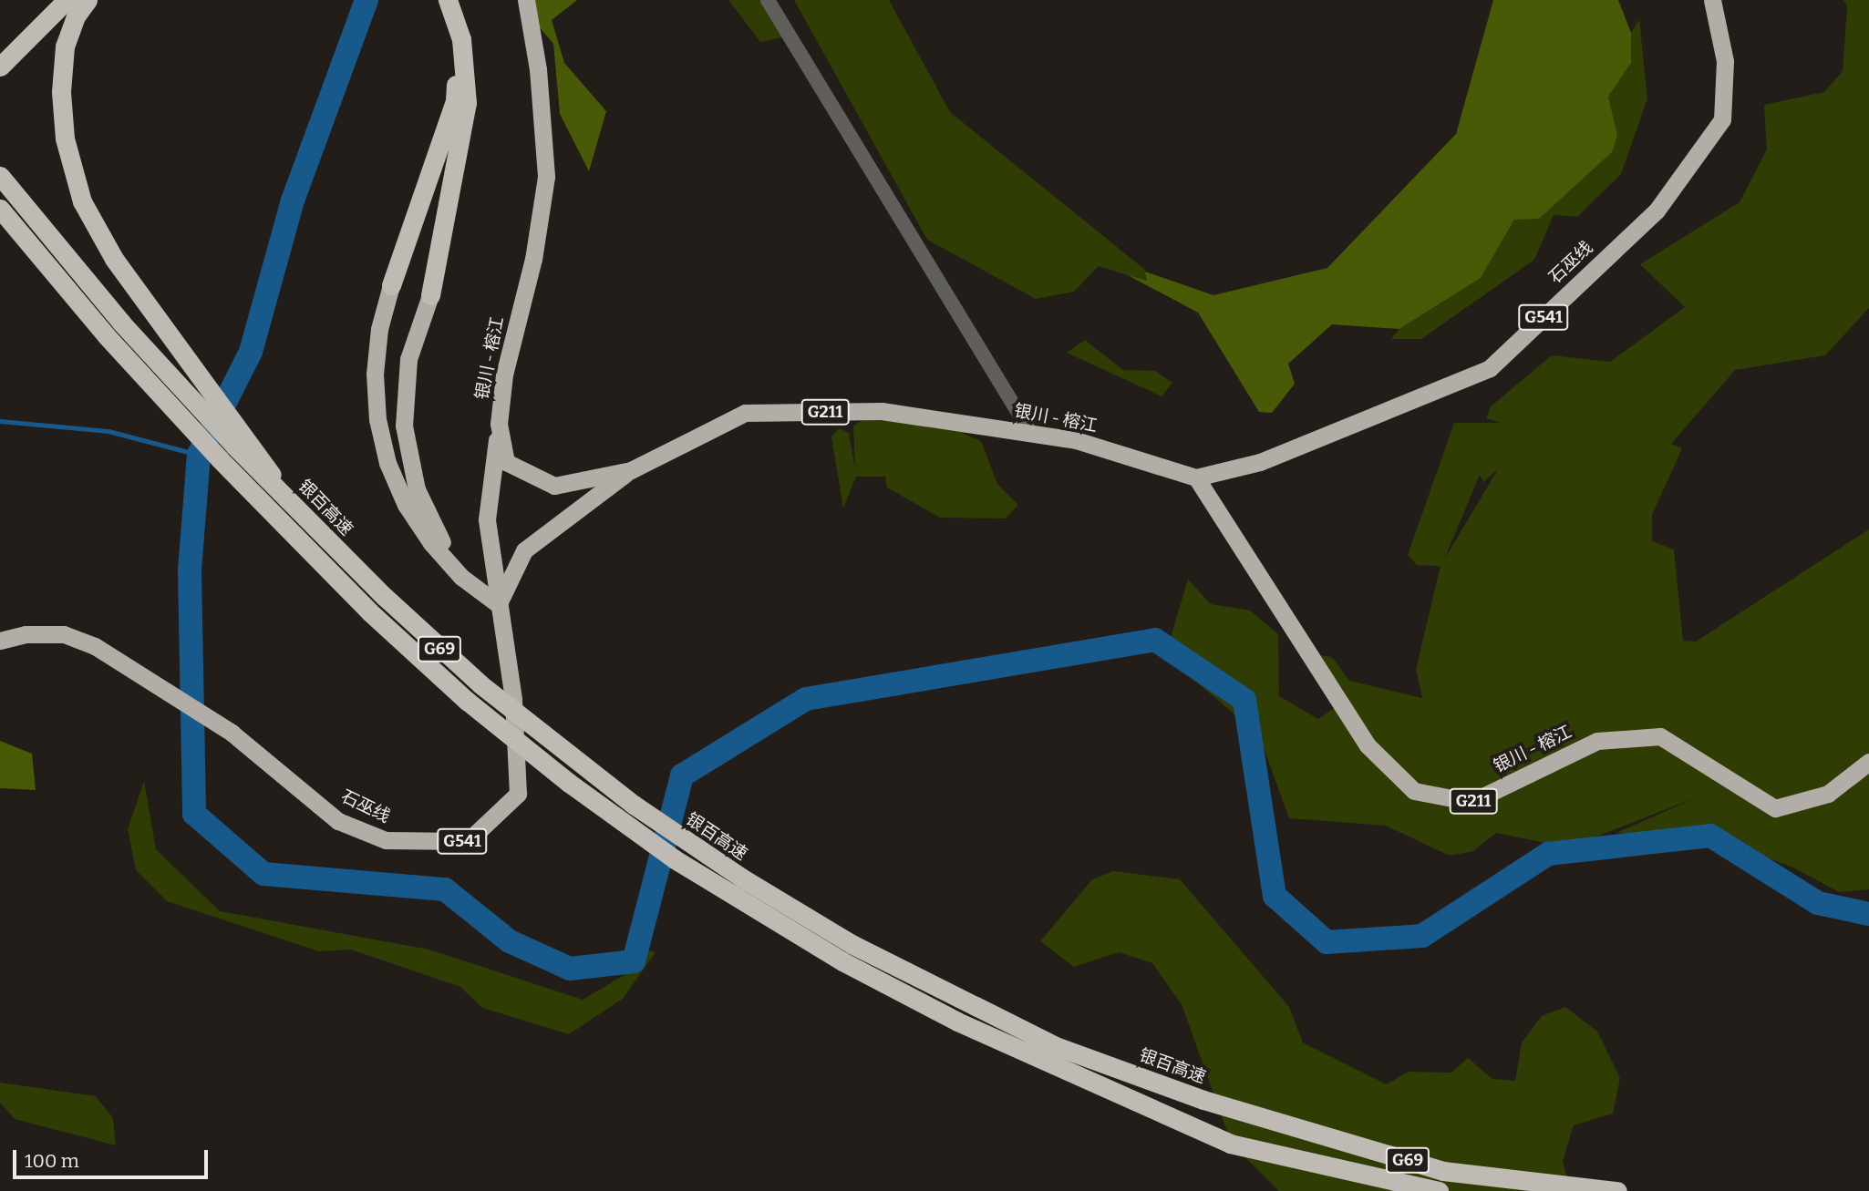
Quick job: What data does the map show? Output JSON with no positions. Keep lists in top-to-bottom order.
{
  "streets": {
    "highway": [
      "石巫线",
      "G541",
      "银川 - 榕江",
      "G211",
      "银百高速",
      "G69"
    ]
  },
  "crossings": [
    ["石巫线", "银川 - 榕江"]
  ],
  "scale_bar": "100 m"
}
